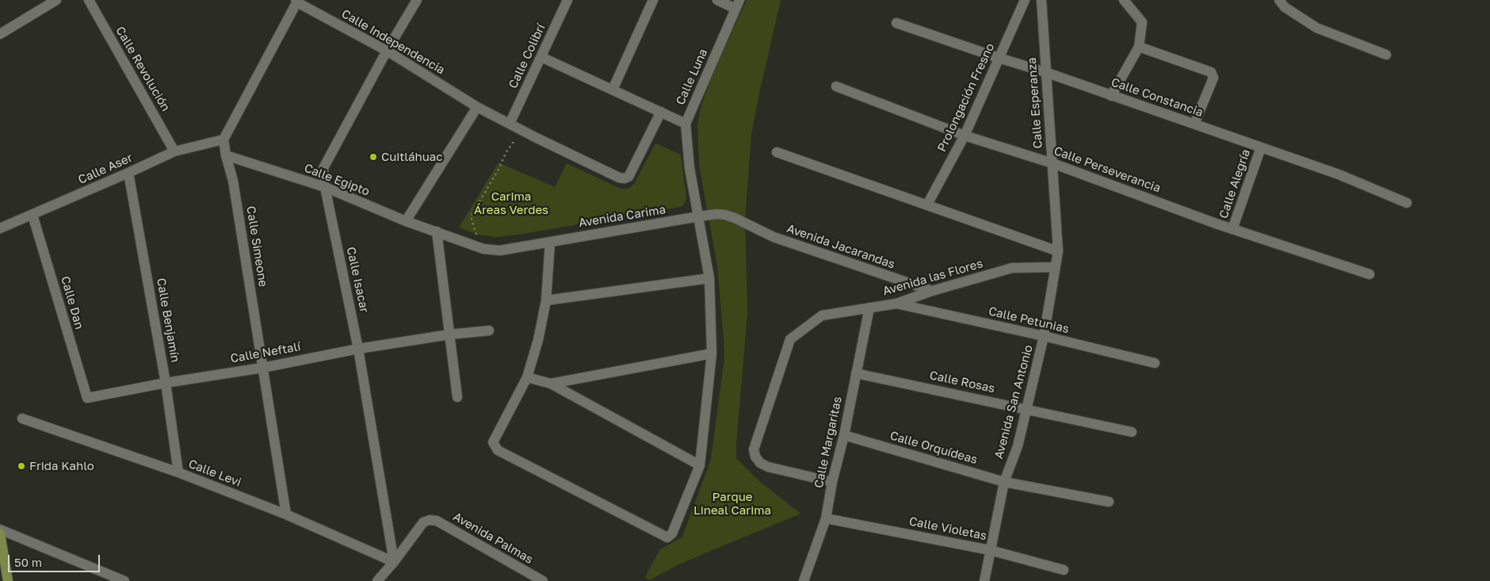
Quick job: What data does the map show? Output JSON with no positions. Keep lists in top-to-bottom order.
{
  "streets": {
    "street": [
      "Calle Independencia",
      "Calle Colibrí",
      "Calle Revolución",
      "Calle Luna",
      "Prolongación Fresno",
      "Calle Constancia",
      "Calle Esperanza",
      "Calle Aser",
      "Calle Perseverancia",
      "Calle Egipto",
      "Calle Alegría",
      "Avenida Carima",
      "Calle Simeone",
      "Avenida Jacarandas",
      "Avenida las Flores",
      "Calle Isacar",
      "Calle Dan",
      "Calle Benjamín",
      "Calle Petunias",
      "Calle Neftalí",
      "Calle Rosas",
      "Avenida San Antonio",
      "Calle Margaritas",
      "Calle Orquídeas",
      "Calle Levi",
      "Calle Violetas",
      "Avenida Palmas"
    ]
  },
  "crossings": [
    ["Calle Independencia", "Calle Colibrí"],
    ["Calle Independencia", "Calle Isacar"],
    ["Calle Revolución", "Calle Aser"],
    ["Calle Luna", "Avenida Carima"],
    ["Prolongación Fresno", "Calle Constancia"],
    ["Prolongación Fresno", "Calle Perseverancia"],
    ["Calle Constancia", "Calle Esperanza"],
    ["Calle Constancia", "Calle Alegría"],
    ["Calle Esperanza", "Calle Perseverancia"],
    ["Calle Esperanza", "Avenida San Antonio"],
    ["Calle Aser", "Calle Simeone"],
    ["Calle Aser", "Calle Dan"],
    ["Calle Aser", "Calle Benjamín"],
    ["Calle Perseverancia", "Calle Alegría"],
    ["Calle Egipto", "Avenida Carima"],
    ["Calle Egipto", "Calle Simeone"],
    ["Calle Egipto", "Calle Isacar"],
    ["Avenida Carima", "Avenida Jacarandas"],
    ["Calle Simeone", "Calle Neftalí"],
    ["Calle Simeone", "Calle Levi"],
    ["Avenida Jacarandas", "Avenida las Flores"],
    ["Avenida las Flores", "Calle Petunias"],
    ["Avenida las Flores", "Avenida San Antonio"],
    ["Avenida las Flores", "Calle Margaritas"],
    ["Calle Isacar", "Calle Neftalí"],
    ["Calle Isacar", "Calle Levi"],
    ["Calle Isacar", "Avenida Palmas"],
    ["Calle Dan", "Calle Neftalí"],
    ["Calle Benjamín", "Calle Neftalí"],
    ["Calle Benjamín", "Calle Levi"],
    ["Calle Petunias", "Avenida San Antonio"],
    ["Calle Rosas", "Avenida San Antonio"],
    ["Calle Rosas", "Calle Margaritas"],
    ["Avenida San Antonio", "Calle Orquídeas"],
    ["Avenida San Antonio", "Calle Violetas"],
    ["Calle Margaritas", "Calle Orquídeas"],
    ["Calle Margaritas", "Calle Violetas"],
    ["Calle Levi", "Avenida Palmas"]
  ],
  "parks": ["Carima Áreas Verdes", "Parque Lineal Carima"],
  "places": ["Cuitláhuac", "Frida Kahlo"],
  "scale_bar": "50 m"
}
